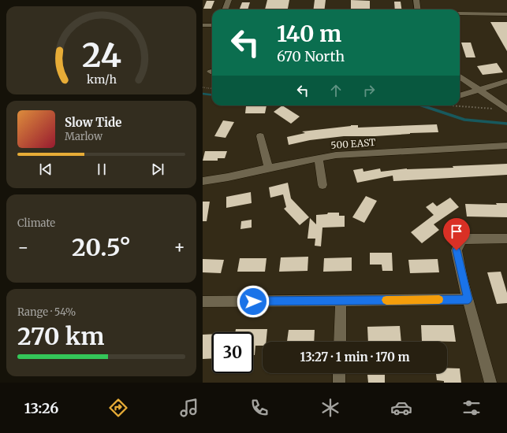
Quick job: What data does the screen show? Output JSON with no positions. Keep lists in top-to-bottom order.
{
  "streets": {
    "street": ["500 EAST"]
  },
  "page": {
    "turn": ["140 m", "670 North"],
    "song": ["Slow Tide", "Marlow"],
    "tile": [
      "Climate",
      ["Range · 54%", "270 km"]
    ],
    "heat": ["−", "20.5°", "+"],
    "limit": "30",
    "trip": "13:27 · 1 min · 170 m",
    "tabs": "13:26",
    "gauge": ["24", "km/h"]
  }
}
